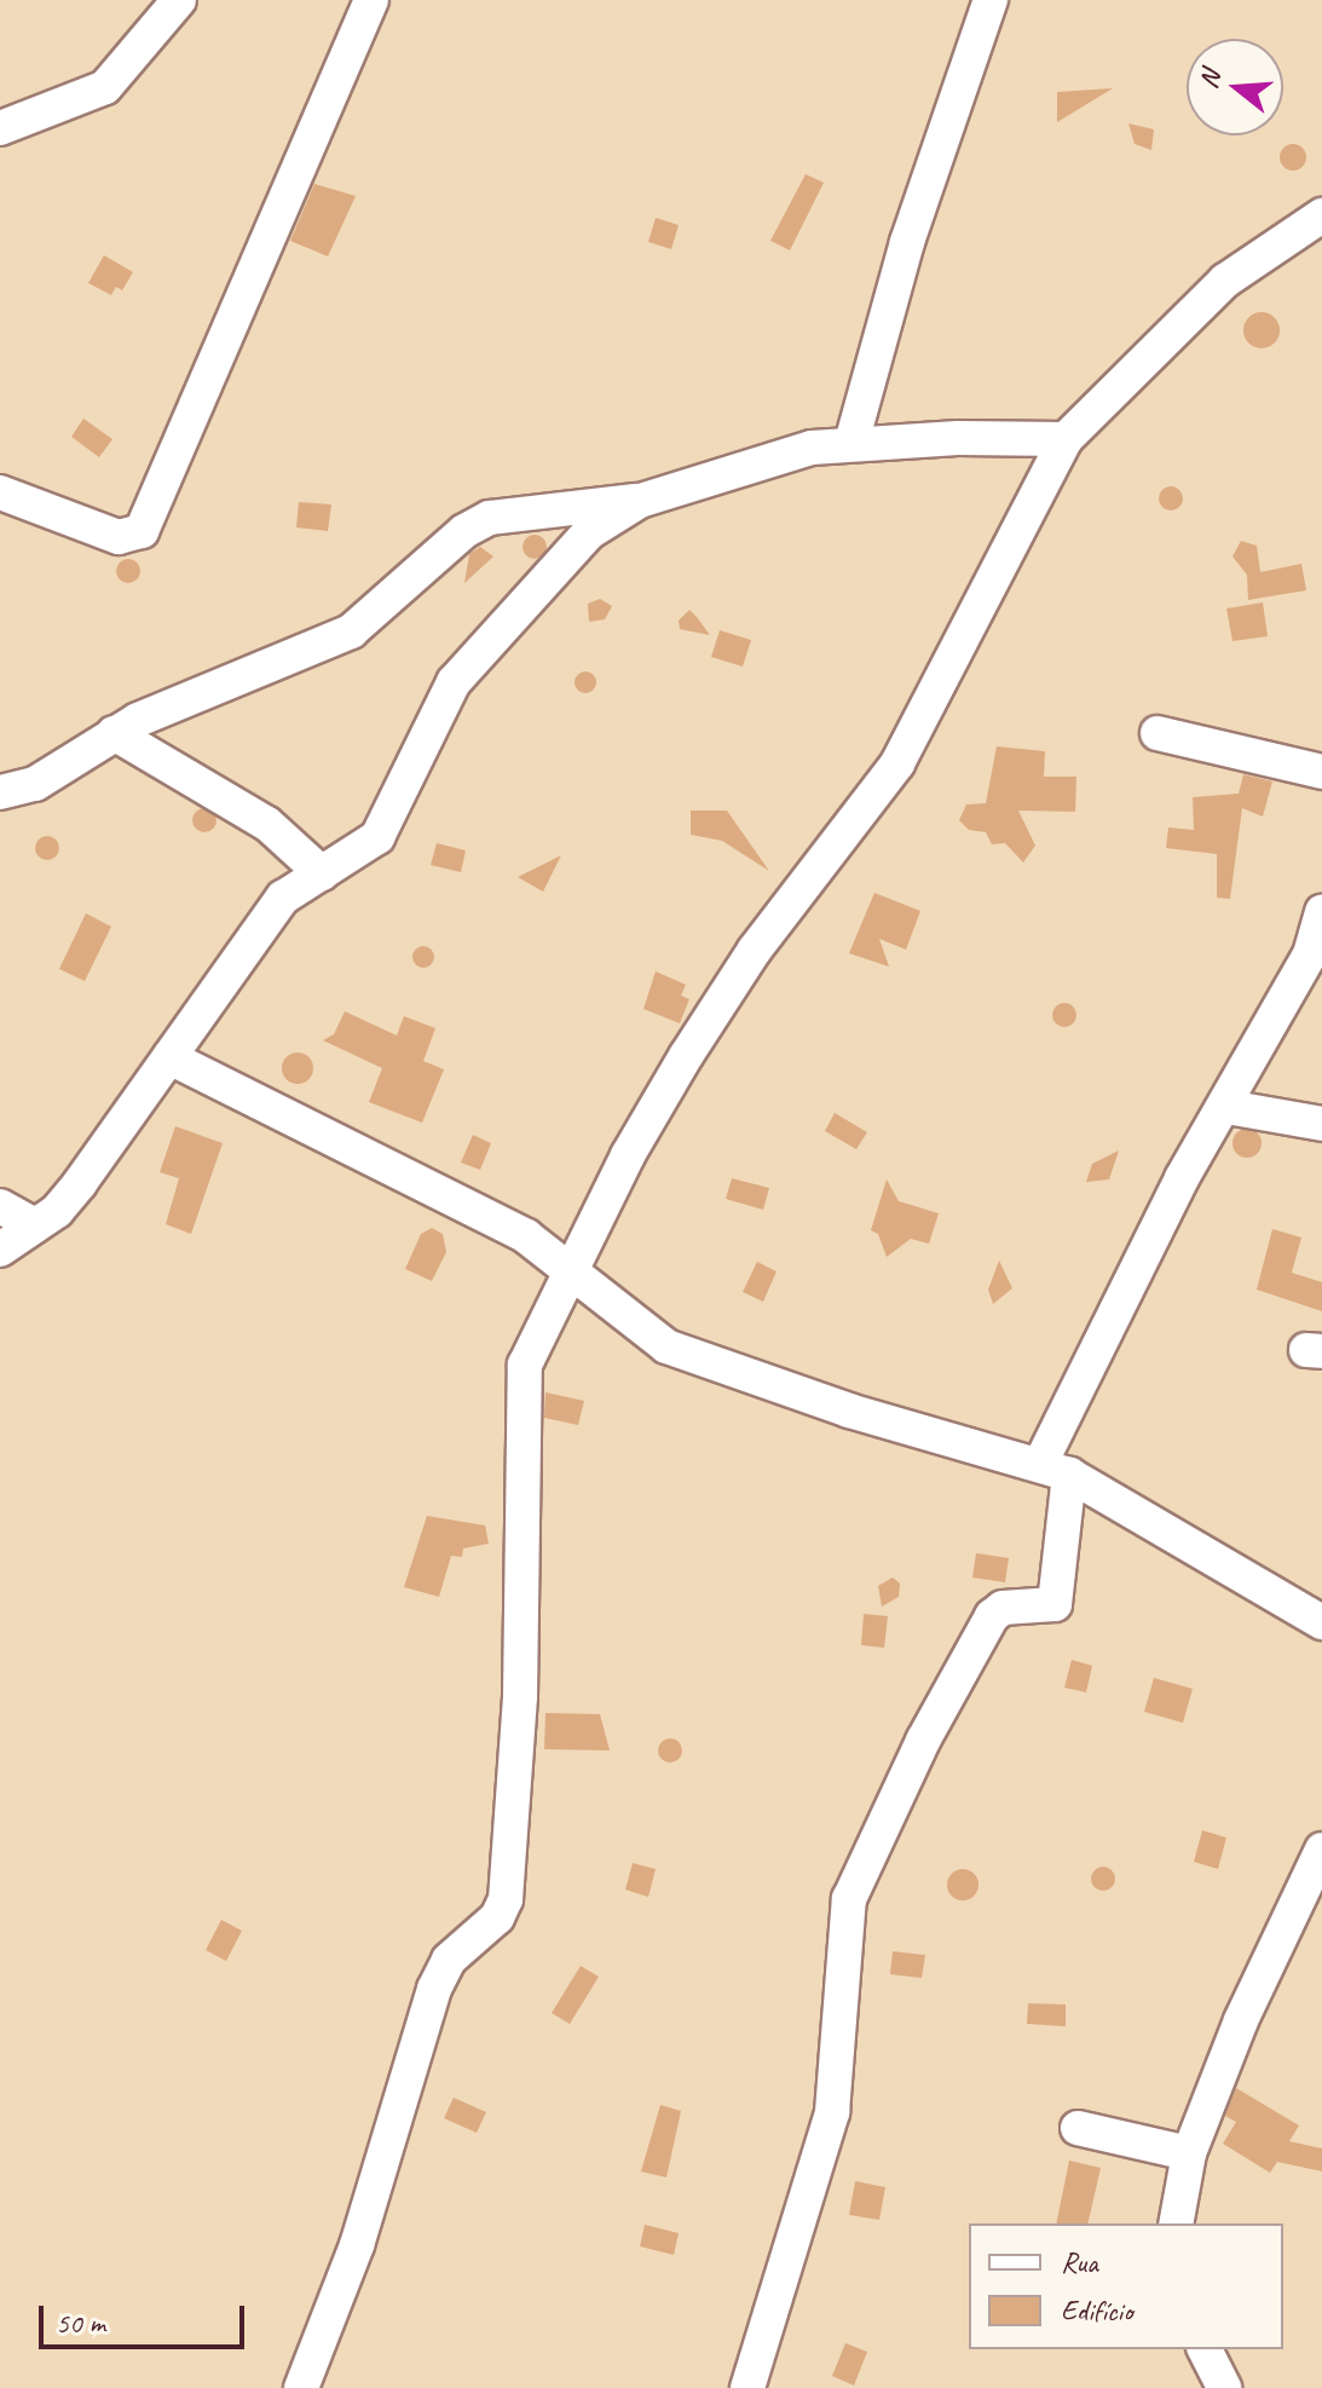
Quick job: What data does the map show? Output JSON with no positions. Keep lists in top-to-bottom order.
{
  "legend": ["Rua", "Edifício"],
  "scale_bar": "50 m",
  "north": "left"
}
